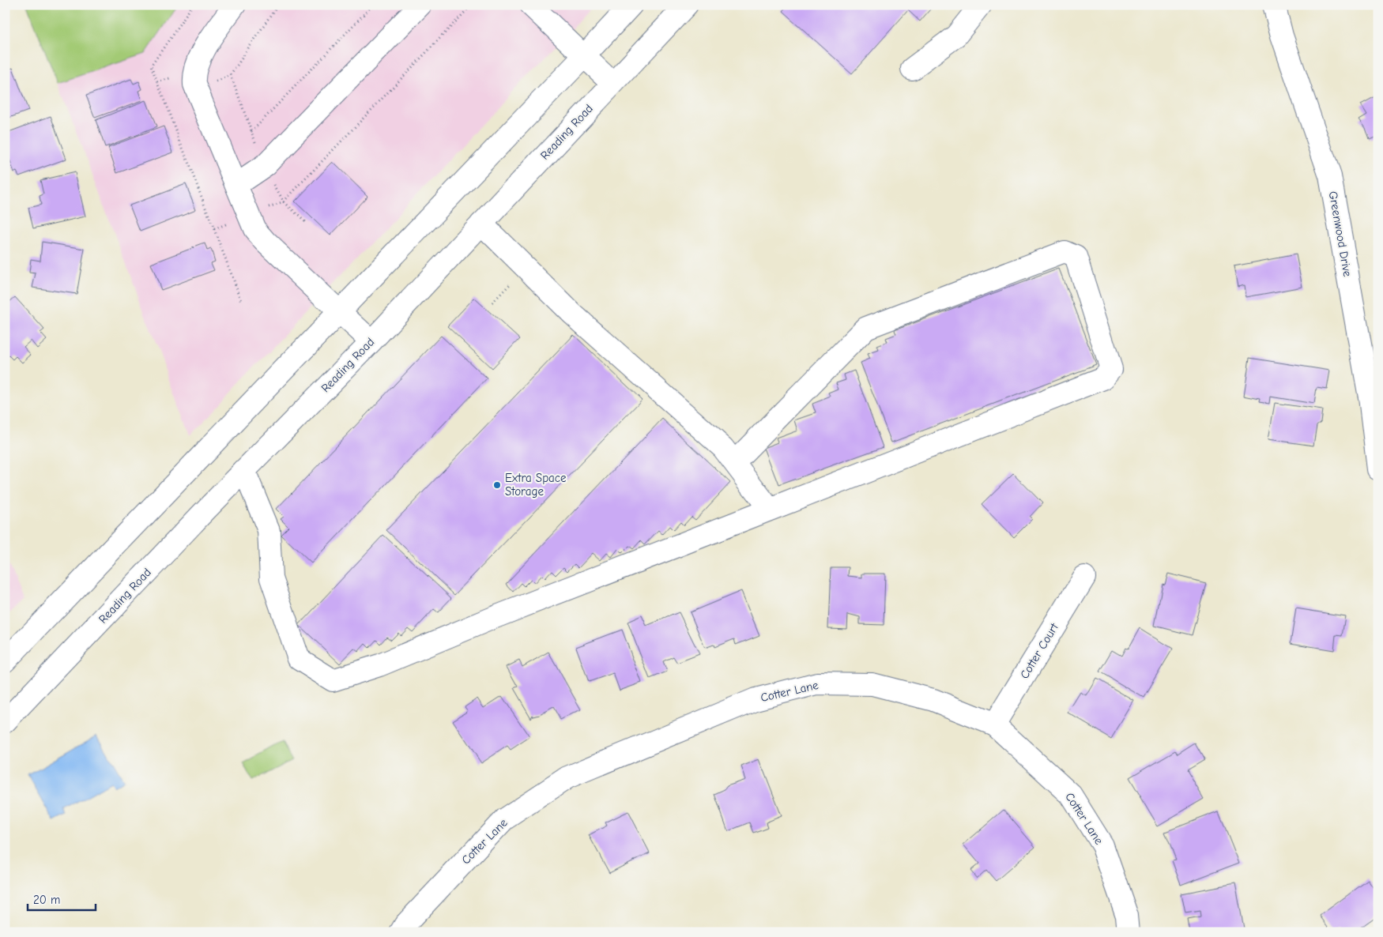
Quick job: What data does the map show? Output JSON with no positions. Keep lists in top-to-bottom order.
{
  "streets": {
    "main road": [
      "Reading Road",
      "Greenwood Drive",
      "Cotter Court",
      "Cotter Lane"
    ]
  },
  "crossings": [
    ["Cotter Court", "Cotter Lane"]
  ],
  "places": ["Extra Space Storage"],
  "scale_bar": "20 m"
}
